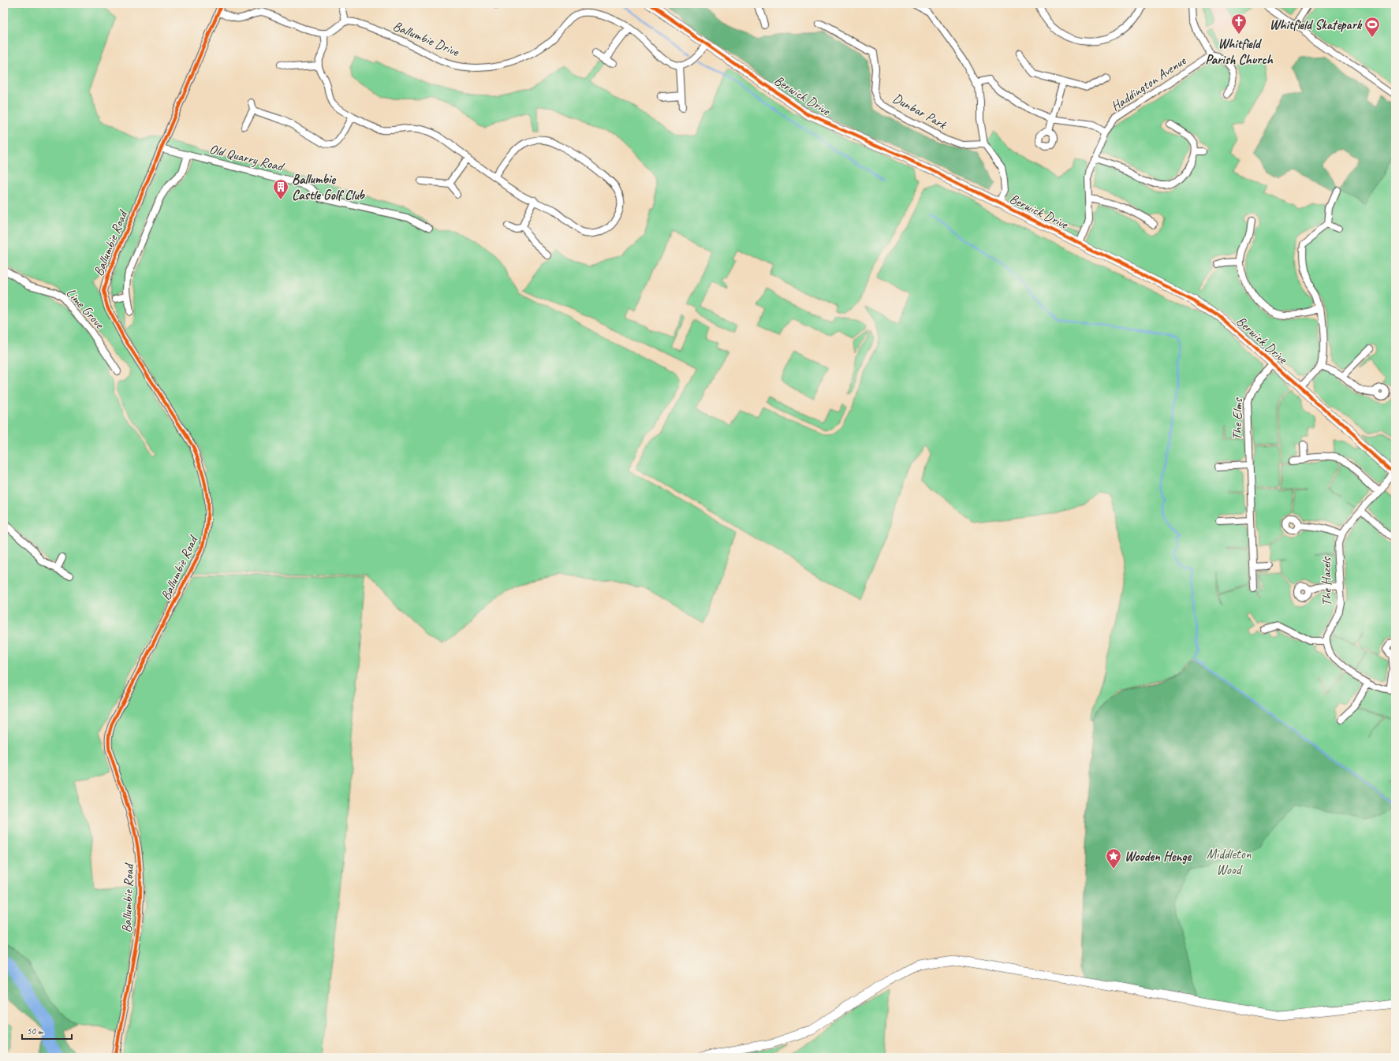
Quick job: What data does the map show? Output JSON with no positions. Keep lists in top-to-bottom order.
{
  "streets": {
    "street": [
      "Ballumbie Drive",
      "Haddington Avenue",
      "Berwick Drive",
      "Dunbar Park",
      "Old Quarry Road",
      "Ballumbie Road",
      "Lime Grove",
      "The Elms",
      "The Hazels"
    ]
  },
  "crossings": [
    ["Haddington Avenue", "Berwick Drive"],
    ["Berwick Drive", "The Elms"],
    ["Old Quarry Road", "Ballumbie Road"]
  ],
  "parks": ["Middleton Wood"],
  "places": {
    "church": ["Whitfield Parish Church"],
    "sports": ["Whitfield Skatepark"],
    "building": ["Ballumbie Castle Golf Club"],
    "place": ["Wooden Henge"]
  },
  "scale_bar": "50 m"
}
